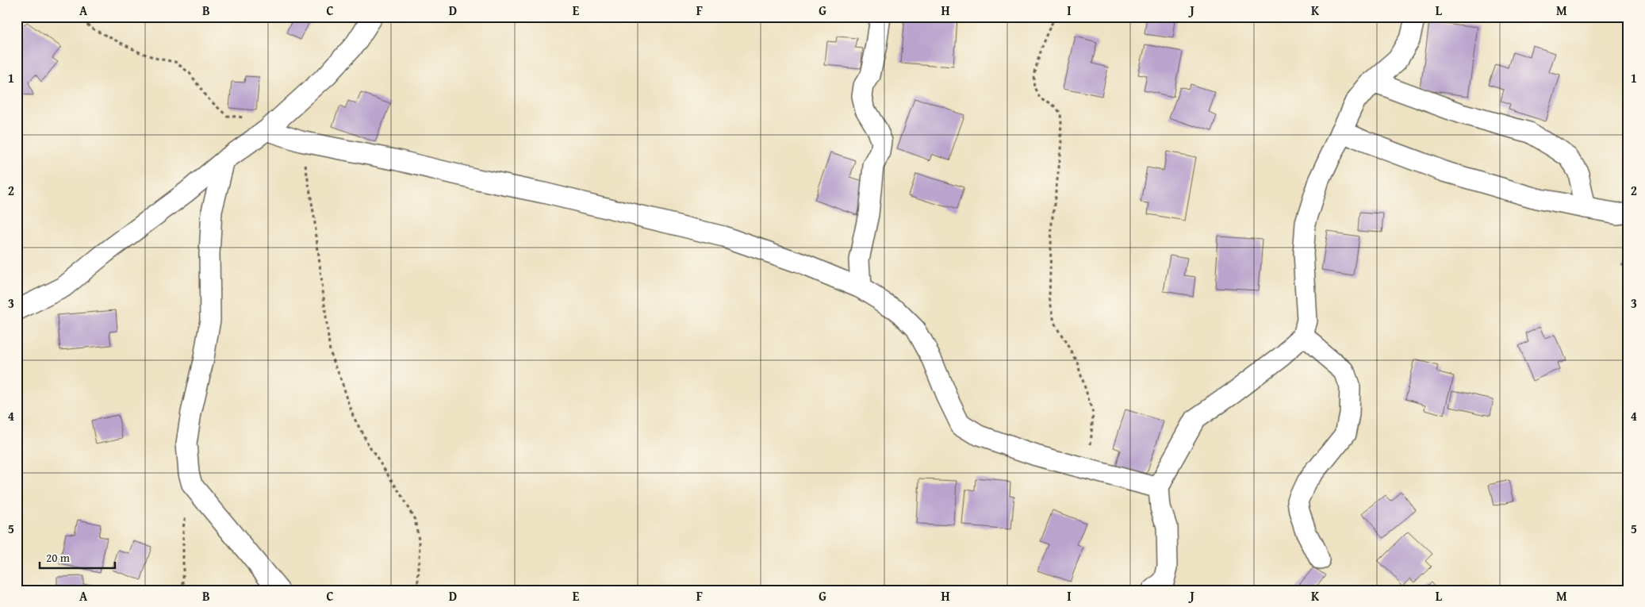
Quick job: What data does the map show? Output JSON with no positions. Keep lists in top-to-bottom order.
{
  "scale_bar": "20 m",
  "grid": {
    "columns": [
      "A",
      "B",
      "C",
      "D",
      "E",
      "F",
      "G",
      "H",
      "I",
      "J",
      "K",
      "L",
      "M"
    ],
    "rows": [
      "1",
      "2",
      "3",
      "4",
      "5"
    ]
  }
}
